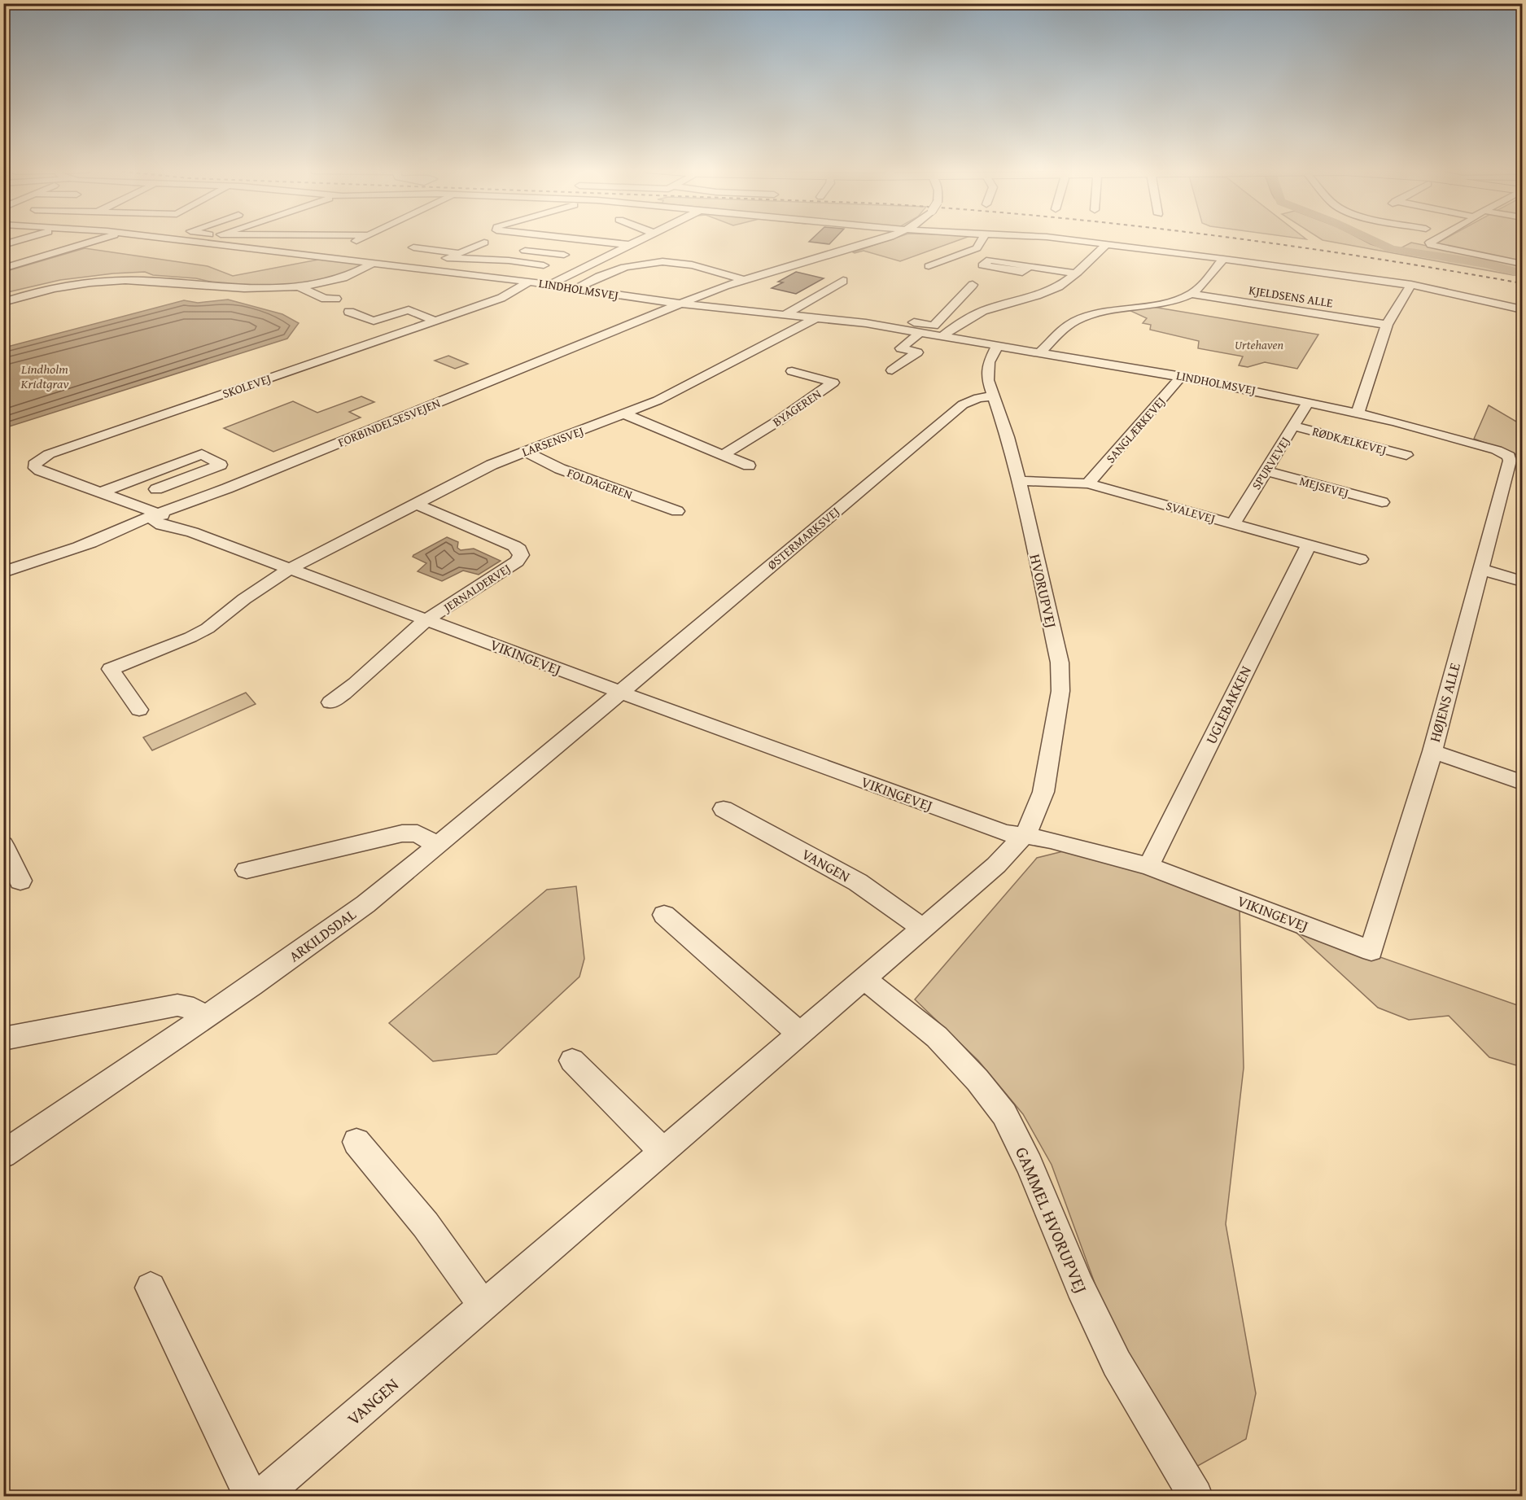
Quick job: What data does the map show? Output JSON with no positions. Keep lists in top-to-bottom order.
{
  "streets": {
    "street": [
      "LINDHOLMSVEJ",
      "KJELDSENS ALLE",
      "SKOLEVEJ",
      "BYAGEREN",
      "FORBINDELSESVEJEN",
      "SANGLÆRKEVEJ",
      "RØDKÆLKEVEJ",
      "LARSENSVEJ",
      "SPURVEVEJ",
      "FOLDAGEREN",
      "MEJSEVEJ",
      "SVALEVEJ",
      "ØSTERMARKSVEJ",
      "JERNALDERVEJ",
      "HVORUPVEJ",
      "VIKINGEVEJ",
      "HØJENS ALLE",
      "UGLEBAKKEN",
      "VANGEN",
      "ARKILDSDAL",
      "GAMMEL HVORUPVEJ"
    ]
  },
  "crossings": [
    ["LINDHOLMSVEJ", "SKOLEVEJ"],
    ["LINDHOLMSVEJ", "FORBINDELSESVEJEN"],
    ["LINDHOLMSVEJ", "SANGLÆRKEVEJ"],
    ["LINDHOLMSVEJ", "LARSENSVEJ"],
    ["LINDHOLMSVEJ", "SPURVEVEJ"],
    ["LINDHOLMSVEJ", "HVORUPVEJ"],
    ["LINDHOLMSVEJ", "HØJENS ALLE"],
    ["SKOLEVEJ", "FORBINDELSESVEJEN"],
    ["SKOLEVEJ", "VIKINGEVEJ"],
    ["FORBINDELSESVEJEN", "VIKINGEVEJ"],
    ["SANGLÆRKEVEJ", "SVALEVEJ"],
    ["RØDKÆLKEVEJ", "SPURVEVEJ"],
    ["LARSENSVEJ", "FOLDAGEREN"],
    ["LARSENSVEJ", "JERNALDERVEJ"],
    ["LARSENSVEJ", "VIKINGEVEJ"],
    ["SPURVEVEJ", "MEJSEVEJ"],
    ["SPURVEVEJ", "SVALEVEJ"],
    ["SVALEVEJ", "HVORUPVEJ"],
    ["SVALEVEJ", "UGLEBAKKEN"],
    ["ØSTERMARKSVEJ", "HVORUPVEJ"],
    ["ØSTERMARKSVEJ", "VIKINGEVEJ"],
    ["ØSTERMARKSVEJ", "ARKILDSDAL"],
    ["JERNALDERVEJ", "VIKINGEVEJ"],
    ["HVORUPVEJ", "VIKINGEVEJ"],
    ["HVORUPVEJ", "VANGEN"],
    ["VIKINGEVEJ", "HØJENS ALLE"],
    ["VIKINGEVEJ", "UGLEBAKKEN"],
    ["VIKINGEVEJ", "VANGEN"],
    ["VIKINGEVEJ", "ARKILDSDAL"],
    ["VANGEN", "GAMMEL HVORUPVEJ"]
  ],
  "water": ["Lindholm Kridtgrav"],
  "parks": ["Urtehaven"]
}
